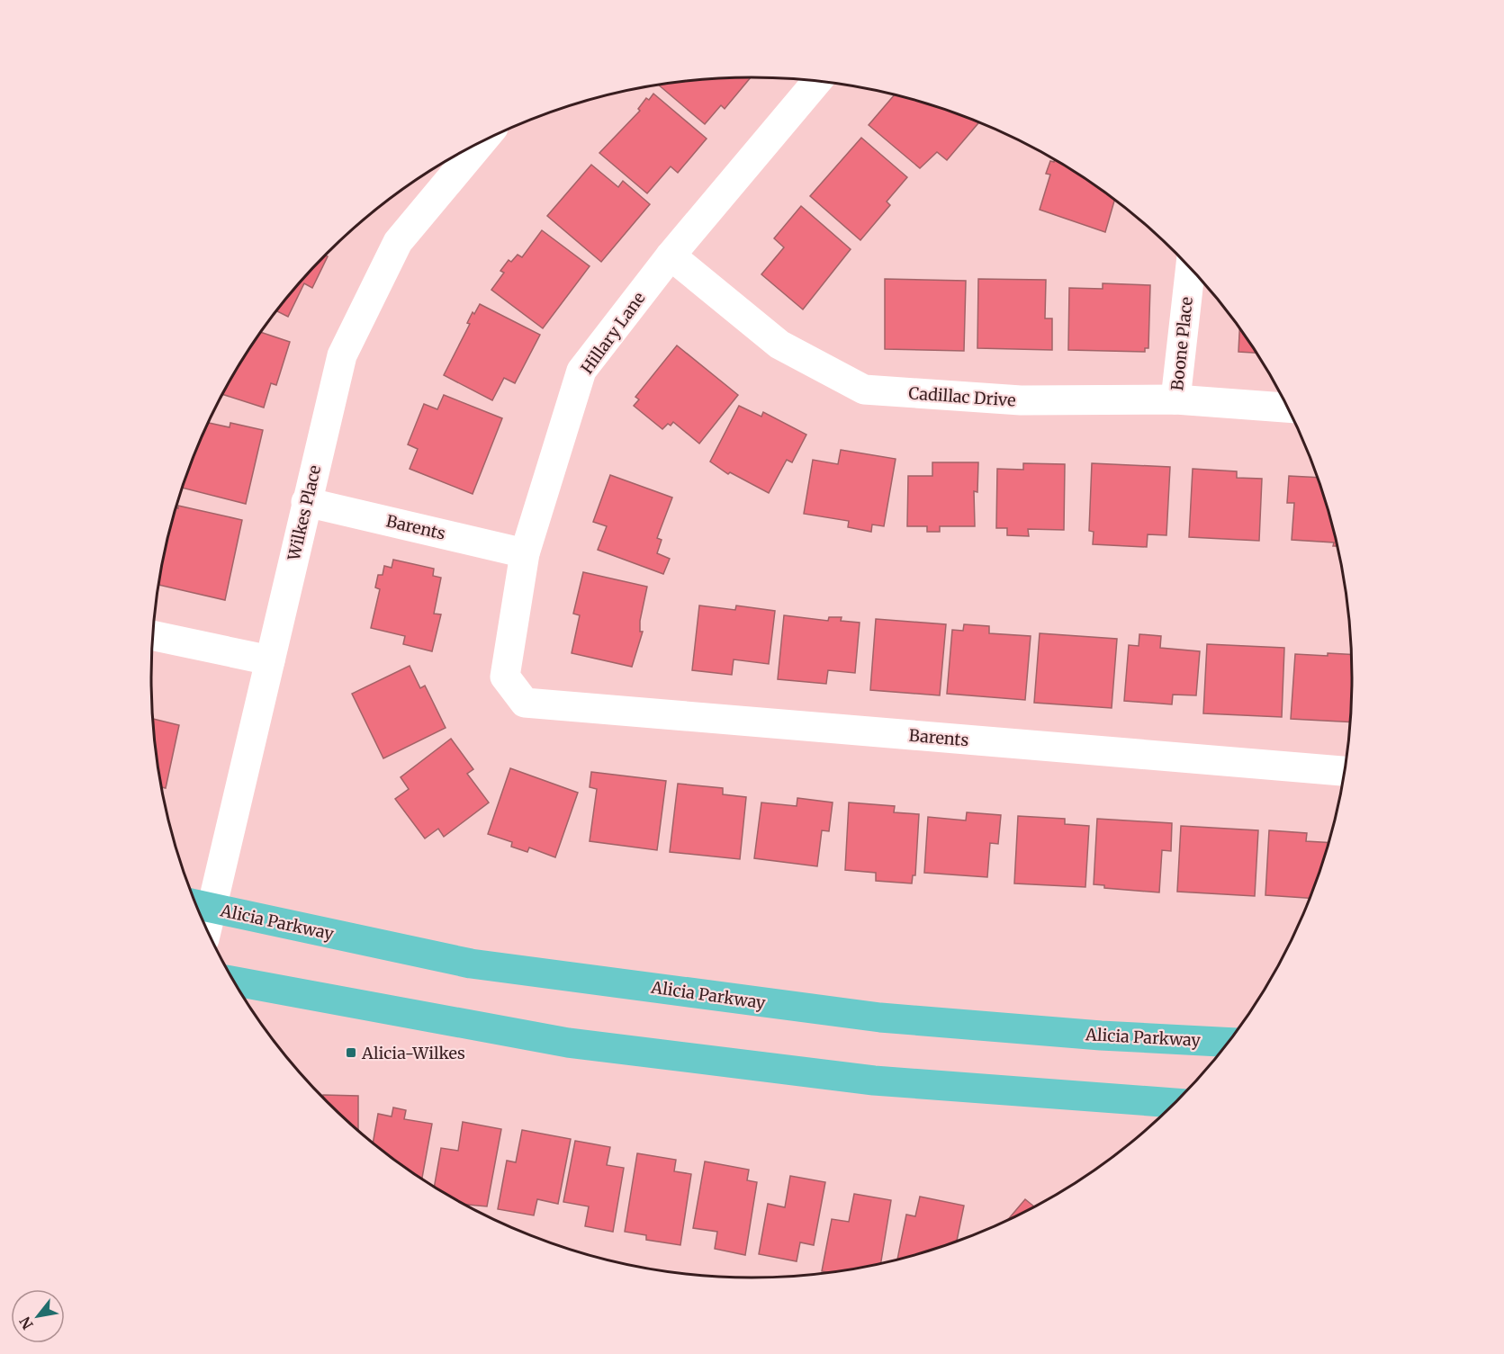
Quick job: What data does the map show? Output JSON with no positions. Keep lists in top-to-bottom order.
{
  "streets": {
    "main road": ["Alicia Parkway"],
    "street": [
      "Hillary Lane",
      "Boone Place",
      "Cadillac Drive",
      "Wilkes Place",
      "Barents"
    ]
  },
  "crossings": [
    ["Hillary Lane", "Cadillac Drive"],
    ["Hillary Lane", "Barents"],
    ["Boone Place", "Cadillac Drive"],
    ["Wilkes Place", "Barents"],
    ["Wilkes Place", "Alicia Parkway"]
  ],
  "places": {
    "transit": ["Alicia-Wilkes"]
  },
  "north": "bottom left"
}
